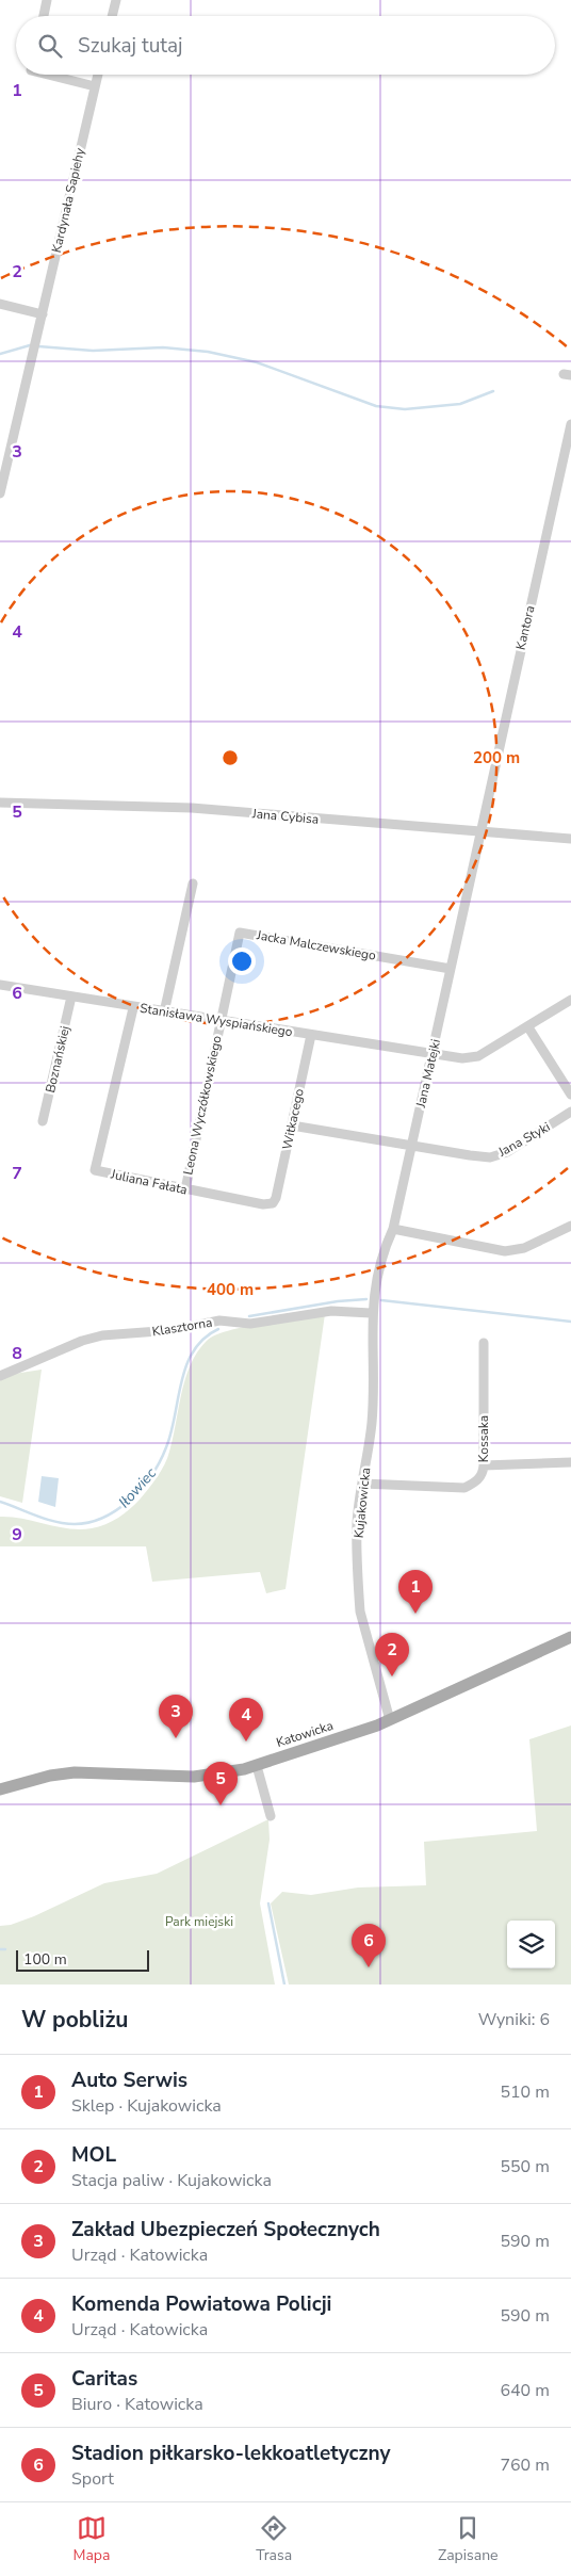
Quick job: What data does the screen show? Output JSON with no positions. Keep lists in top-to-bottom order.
{
  "streets": {
    "main road": ["Katowicka"],
    "street": [
      "Kardynała Sapiehy",
      "Kantora",
      "Jana Cybisa",
      "Jacka Malczewskiego",
      "Stanisława Wyspiańskiego",
      "Boznańskiej",
      "Jana Matejki",
      "Leona Wyczółkowskiego",
      "Witkacego",
      "Jana Styki",
      "Juliana Fałata",
      "Klasztorna",
      "Kossaka",
      "Kujakowicka"
    ]
  },
  "crossings": [
    ["Kantora", "Jana Cybisa"],
    ["Kantora", "Jana Matejki"],
    ["Jana Cybisa", "Jana Matejki"],
    ["Jacka Malczewskiego", "Stanisława Wyspiańskiego"],
    ["Jacka Malczewskiego", "Jana Matejki"],
    ["Jacka Malczewskiego", "Leona Wyczółkowskiego"],
    ["Stanisława Wyspiańskiego", "Boznańskiej"],
    ["Stanisława Wyspiańskiego", "Jana Matejki"],
    ["Stanisława Wyspiańskiego", "Leona Wyczółkowskiego"],
    ["Stanisława Wyspiańskiego", "Witkacego"],
    ["Stanisława Wyspiańskiego", "Juliana Fałata"],
    ["Jana Matejki", "Jana Styki"],
    ["Jana Matejki", "Klasztorna"],
    ["Jana Matejki", "Kujakowicka"],
    ["Leona Wyczółkowskiego", "Juliana Fałata"],
    ["Witkacego", "Jana Styki"],
    ["Witkacego", "Juliana Fałata"],
    ["Klasztorna", "Kujakowicka"],
    ["Kossaka", "Kujakowicka"],
    ["Kujakowicka", "Katowicka"]
  ],
  "water": ["Iłowiec"],
  "parks": ["Park miejski"],
  "scale_bar": "100 m",
  "page": {
    "search": "Szukaj tutaj",
    "pins": [
      "1",
      "2",
      "3",
      "4",
      "5",
      "6"
    ],
    "scale": "100 m",
    "heading": ["W pobliżu", "Wyniki: 6"],
    "list": [
      {
        "mark": "1",
        "name": "Auto Serwis",
        "note": "Sklep · Kujakowicka",
        "value": "510 m"
      },
      {
        "mark": "2",
        "name": "MOL",
        "note": "Stacja paliw · Kujakowicka",
        "value": "550 m"
      },
      {
        "mark": "3",
        "name": "Zakład Ubezpieczeń Społecznych",
        "note": "Urząd · Katowicka",
        "value": "590 m"
      },
      {
        "mark": "4",
        "name": "Komenda Powiatowa Policji",
        "note": "Urząd · Katowicka",
        "value": "590 m"
      },
      {
        "mark": "5",
        "name": "Caritas",
        "note": "Biuro · Katowicka",
        "value": "640 m"
      },
      {
        "mark": "6",
        "name": "Stadion piłkarsko-lekkoatletyczny",
        "note": "Sport",
        "value": "760 m"
      }
    ],
    "nav": ["Mapa", "Trasa", "Zapisane"]
  },
  "grid": {
    "rows": [
      "1",
      "2",
      "3",
      "4",
      "5",
      "6",
      "7",
      "8",
      "9"
    ]
  },
  "rings": ["200 m", "400 m"]
}
